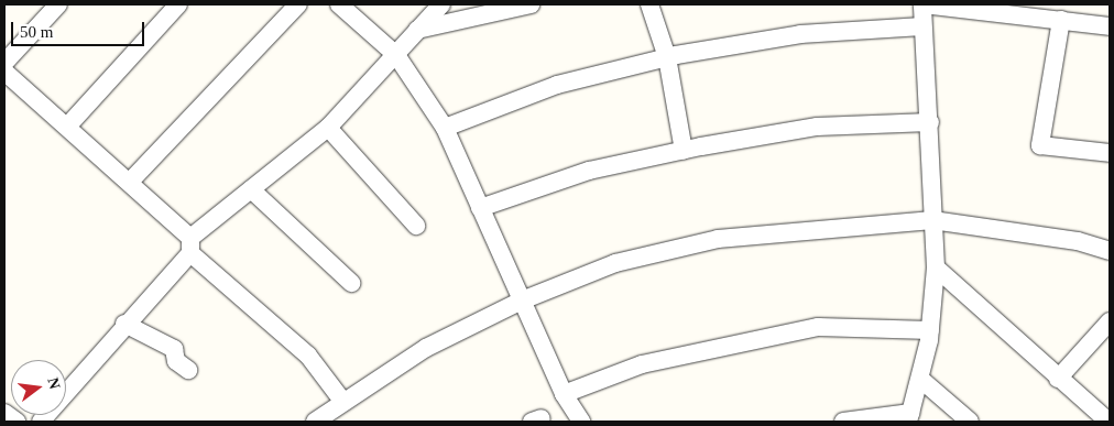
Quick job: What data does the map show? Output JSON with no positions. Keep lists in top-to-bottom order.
{
  "scale_bar": "50 m",
  "north": "right"
}
